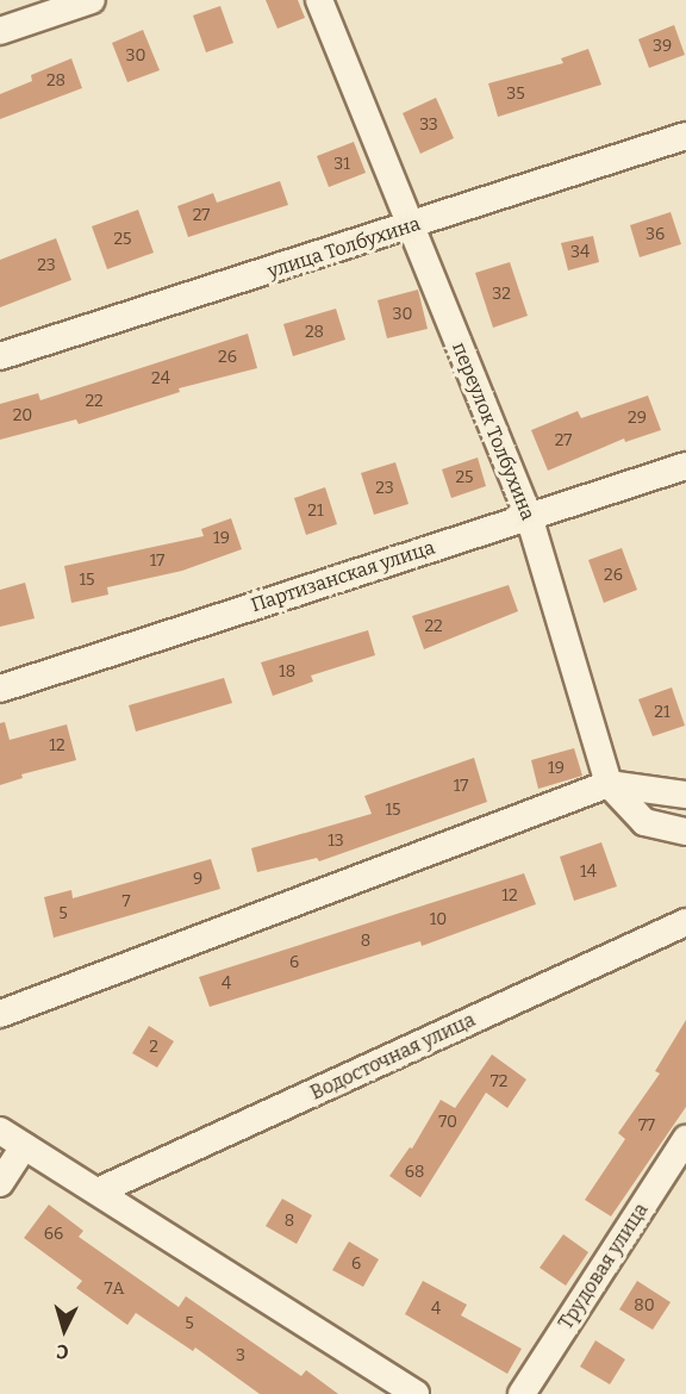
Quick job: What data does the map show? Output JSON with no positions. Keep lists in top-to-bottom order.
{
  "streets": {
    "street": [
      "улица Толбухина",
      "переулок Толбухина",
      "Партизанская улица",
      "Водосточная улица",
      "Трудовая улица"
    ]
  },
  "crossings": [
    ["улица Толбухина", "переулок Толбухина"],
    ["переулок Толбухина", "Партизанская улица"]
  ],
  "house_numbers": [
    "39",
    "30",
    "28",
    "35",
    "33",
    "31",
    "27",
    "36",
    "25",
    "34",
    "23",
    "32",
    "30",
    "28",
    "26",
    "24",
    "22",
    "20",
    "29",
    "27",
    "25",
    "23",
    "21",
    "19",
    "17",
    "26",
    "15",
    "22",
    "18",
    "21",
    "12",
    "19",
    "17",
    "15",
    "13",
    "14",
    "9",
    "12",
    "7",
    "5",
    "10",
    "8",
    "6",
    "4",
    "2",
    "72",
    "70",
    "77",
    "68",
    "8",
    "66",
    "6",
    "7А",
    "80",
    "4",
    "5",
    "3"
  ],
  "north": "bottom"
}
